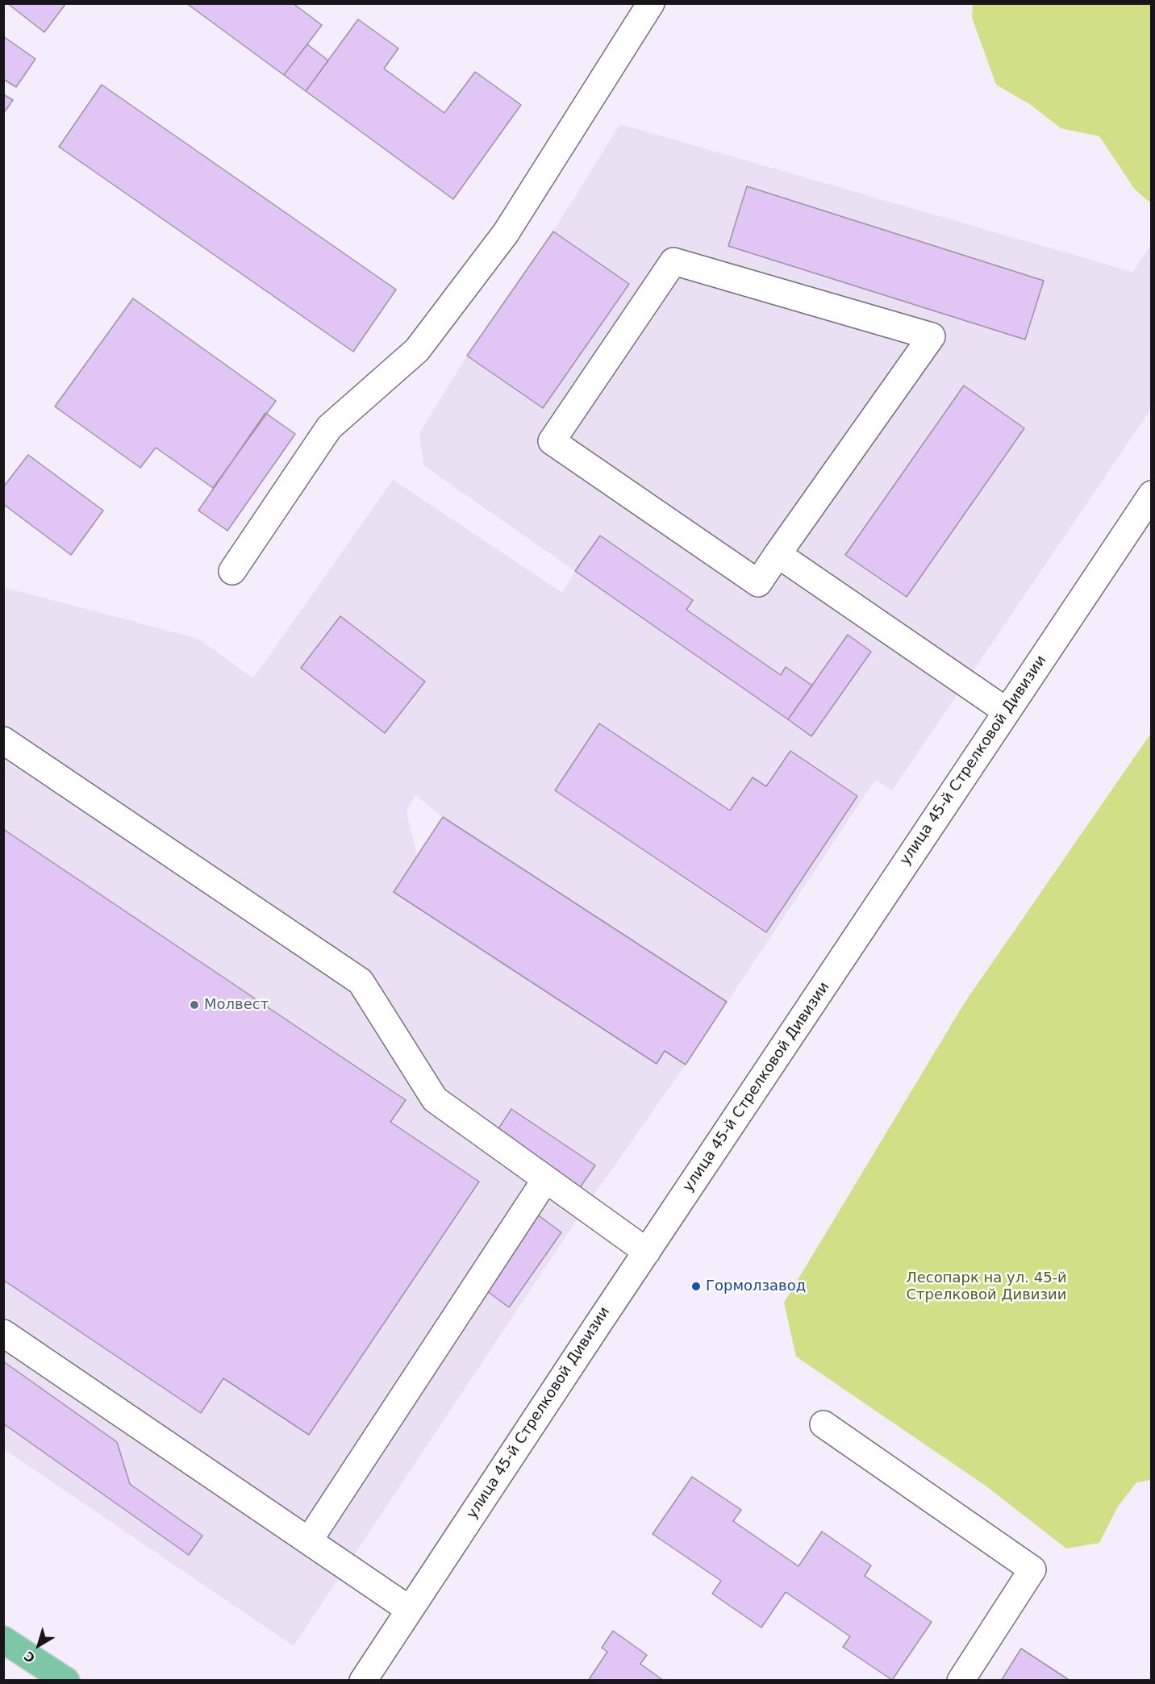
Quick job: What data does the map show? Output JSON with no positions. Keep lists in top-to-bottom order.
{
  "streets": {
    "street": ["улица 45-й Стрелковой Дивизии"]
  },
  "parks": ["Лесопарк на ул. 45-й Стрелковой Дивизии"],
  "places": ["Молвест", "Гормолзавод"],
  "north": "bottom left"
}
